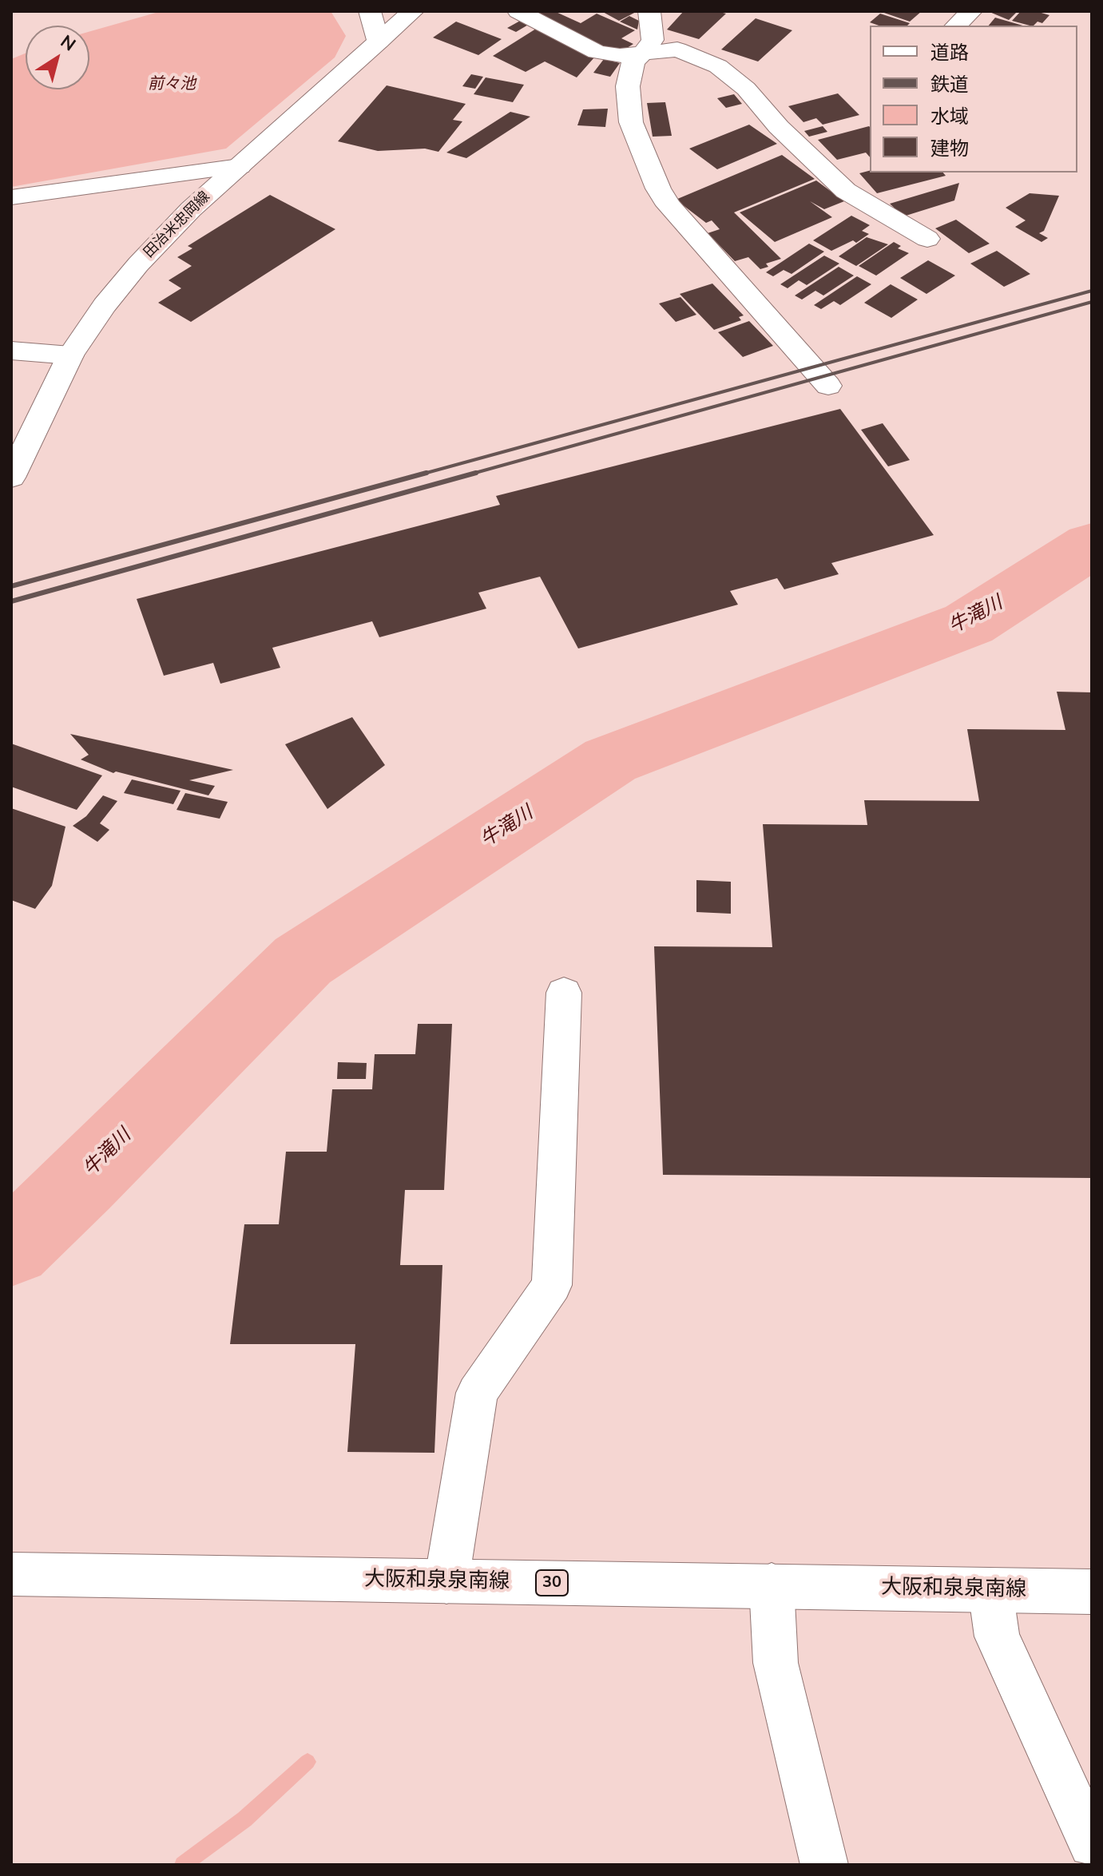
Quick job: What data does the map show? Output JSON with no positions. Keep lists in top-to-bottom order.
{
  "streets": {
    "street": ["田治米忠岡線", "大阪和泉泉南線", "30"]
  },
  "water": ["前々池", "牛滝川"],
  "legend": [
    "道路",
    "鉄道",
    "水域",
    "建物"
  ],
  "north": "top right"
}
